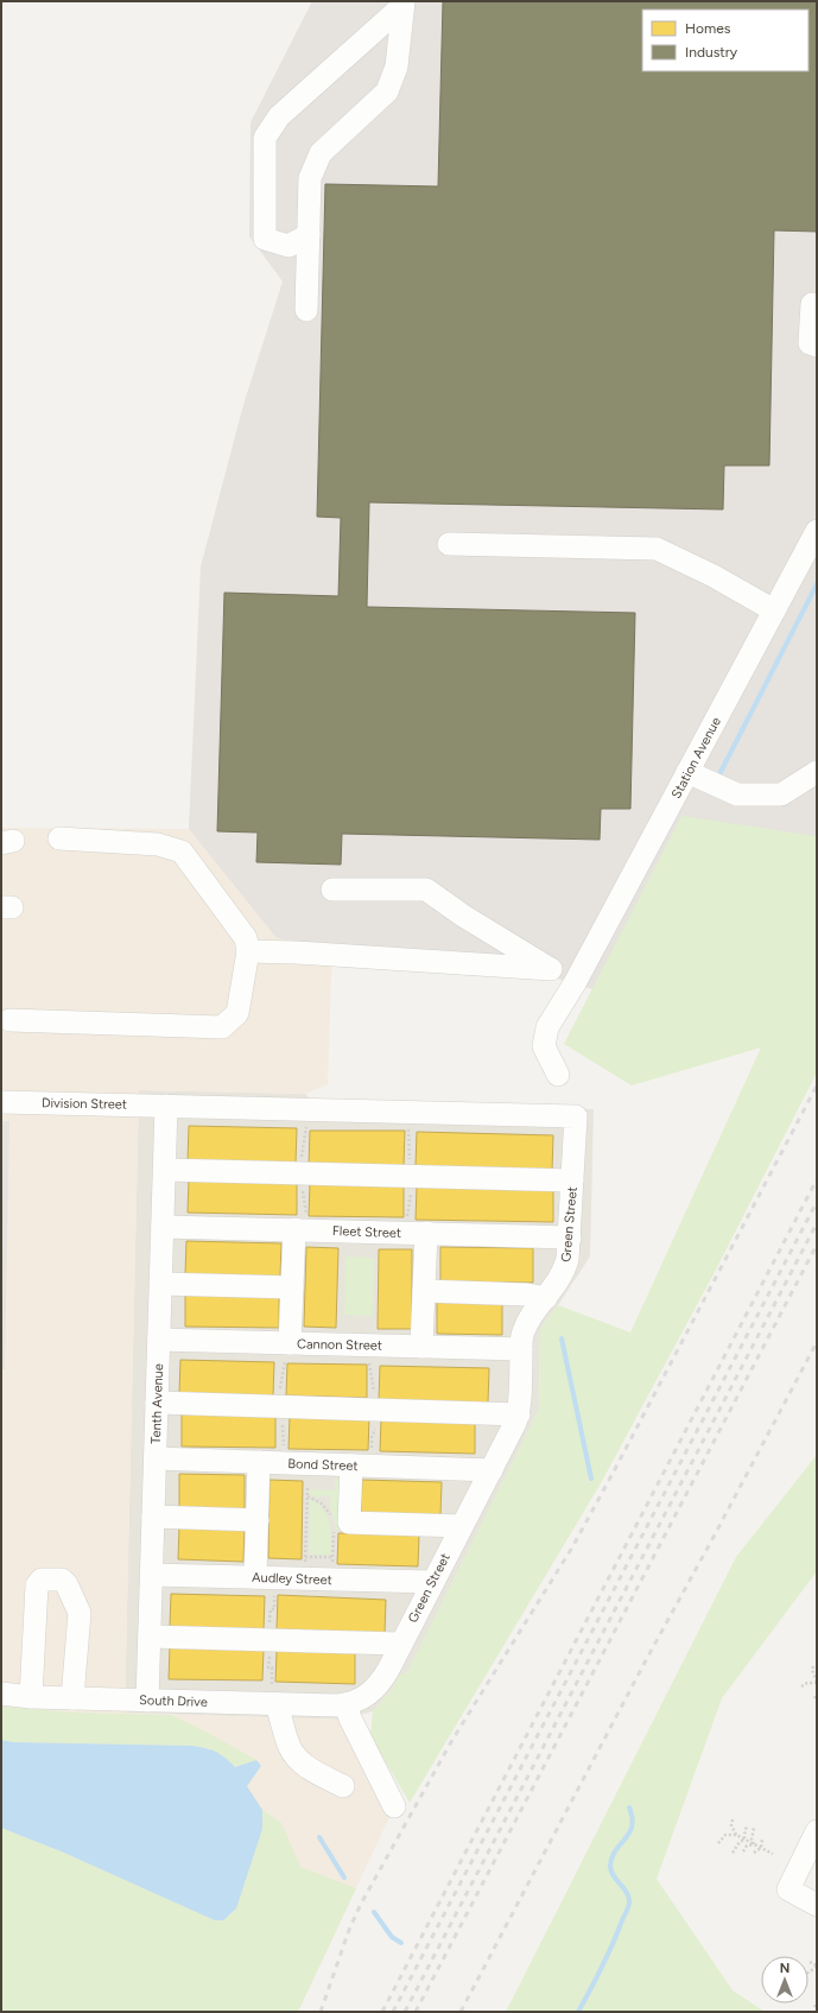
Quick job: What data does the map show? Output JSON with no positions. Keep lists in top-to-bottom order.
{
  "streets": {
    "street": [
      "Station Avenue",
      "Division Street",
      "Green Street",
      "Fleet Street",
      "Cannon Street",
      "Tenth Avenue",
      "Bond Street",
      "Audley Street",
      "South Drive"
    ]
  },
  "crossings": [
    ["Division Street", "Green Street"],
    ["Division Street", "Tenth Avenue"],
    ["Green Street", "Fleet Street"],
    ["Green Street", "Cannon Street"],
    ["Green Street", "Tenth Avenue"],
    ["Green Street", "Bond Street"],
    ["Green Street", "Audley Street"],
    ["Green Street", "South Drive"],
    ["Fleet Street", "Tenth Avenue"],
    ["Cannon Street", "Tenth Avenue"],
    ["Tenth Avenue", "Bond Street"],
    ["Tenth Avenue", "Audley Street"],
    ["Tenth Avenue", "South Drive"]
  ],
  "legend": ["Homes", "Industry"],
  "north": "top"
}
